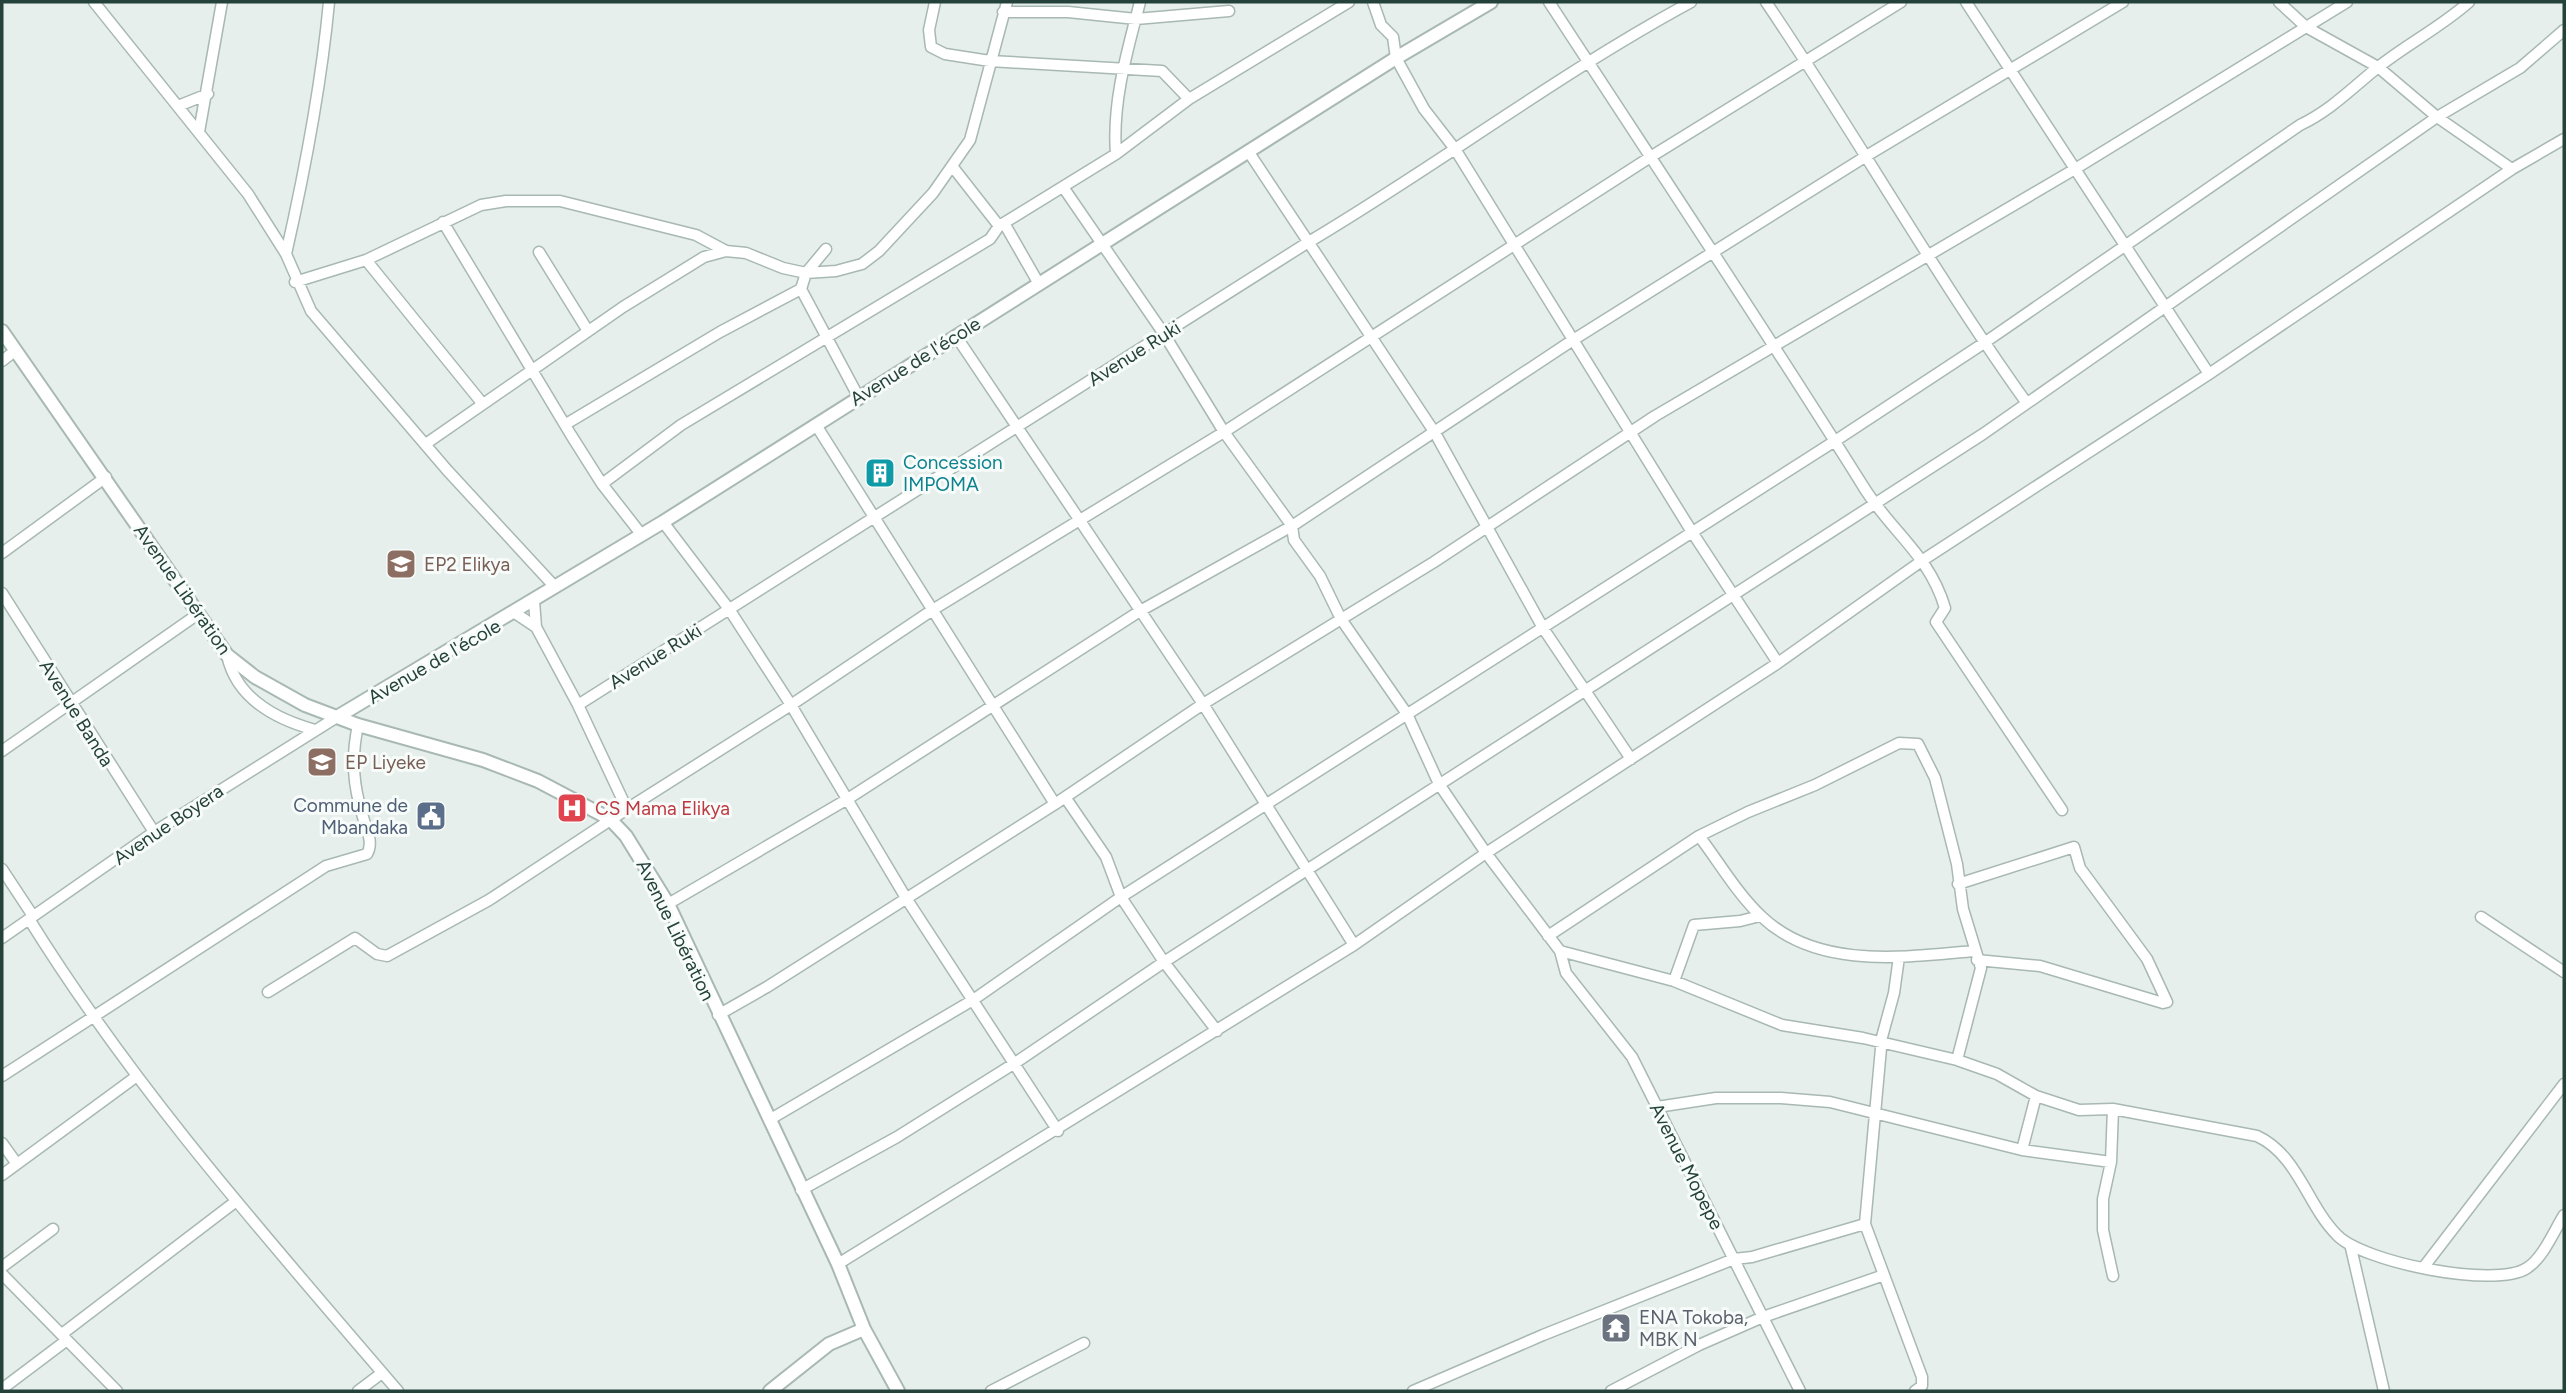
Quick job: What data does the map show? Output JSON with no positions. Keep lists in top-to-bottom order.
{
  "streets": {
    "street": [
      "Avenue Ruki",
      "Avenue de l'école",
      "Avenue Libération",
      "Avenue Banda",
      "Avenue Boyera",
      "Avenue Mopepe"
    ]
  },
  "crossings": [
    ["Avenue Ruki", "Avenue Mopepe"],
    ["Avenue de l'école", "Avenue Libération"],
    ["Avenue de l'école", "Avenue Boyera"],
    ["Avenue de l'école", "Avenue Mopepe"],
    ["Avenue Libération", "Avenue Boyera"],
    ["Avenue Banda", "Avenue Boyera"]
  ],
  "places": {
    "building": ["Concession IMPOMA"],
    "school or university": ["EP2 Elikya", "EP Liyeke"],
    "hospital": ["CS Mama Elikya"],
    "public building": ["Commune de Mbandaka"],
    "temple": ["ENA Tokoba, MBK N"]
  }
}
